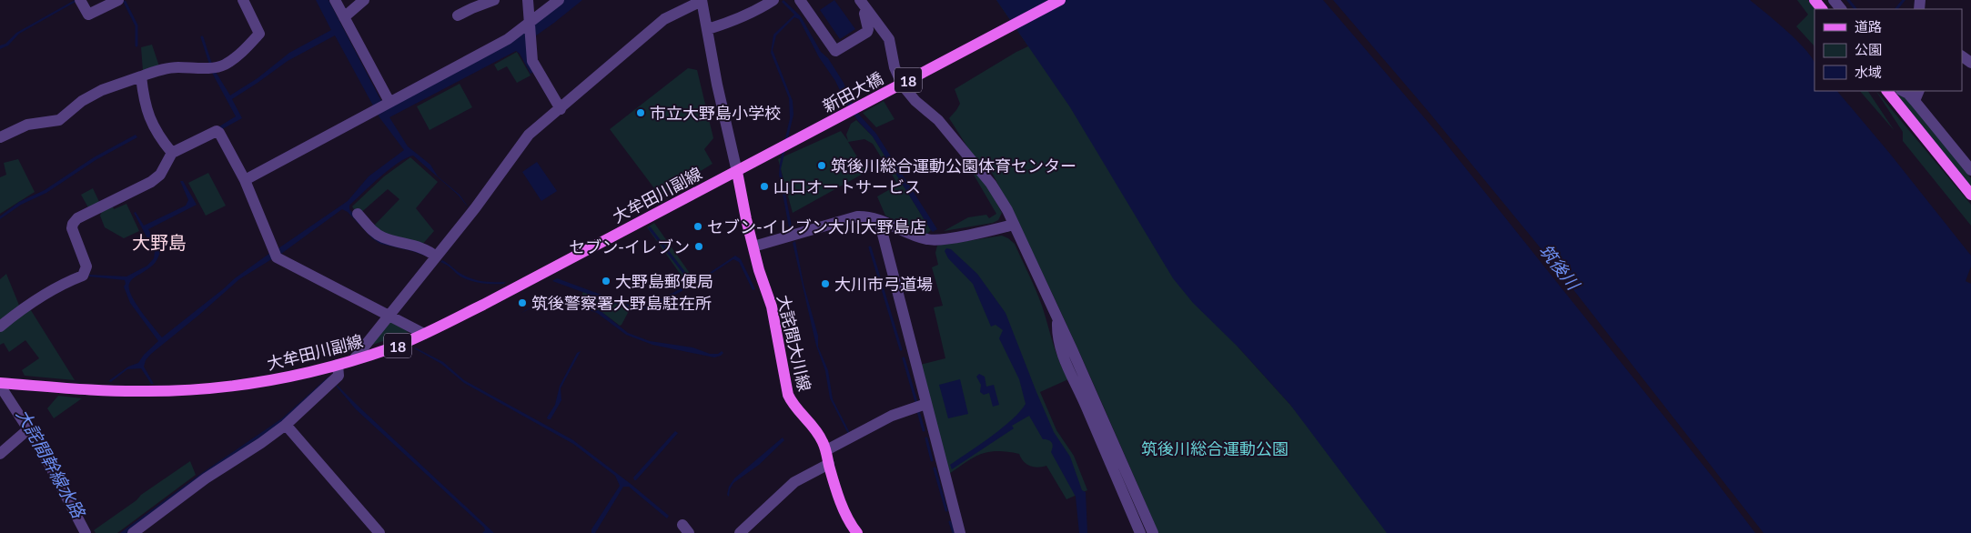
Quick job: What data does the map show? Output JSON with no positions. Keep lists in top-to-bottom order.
{
  "streets": {
    "main road": [
      "18",
      "新田大橋",
      "大牟田川副線",
      "大詫間大川線"
    ]
  },
  "crossings": [
    ["新田大橋", "大牟田川副線"],
    ["大牟田川副線", "大詫間大川線"]
  ],
  "districts": ["大野島"],
  "water": ["筑後川", "大詫間幹線水路"],
  "parks": ["筑後川総合運動公園"],
  "places": [
    "市立大野島小学校",
    "筑後川総合運動公園体育センター",
    "山口オートサービス",
    "セブン-イレブン大川大野島店",
    "セブン-イレブン",
    "大野島郵便局",
    "大川市弓道場",
    "筑後警察署大野島駐在所"
  ],
  "legend": ["道路", "公園", "水域"]
}
